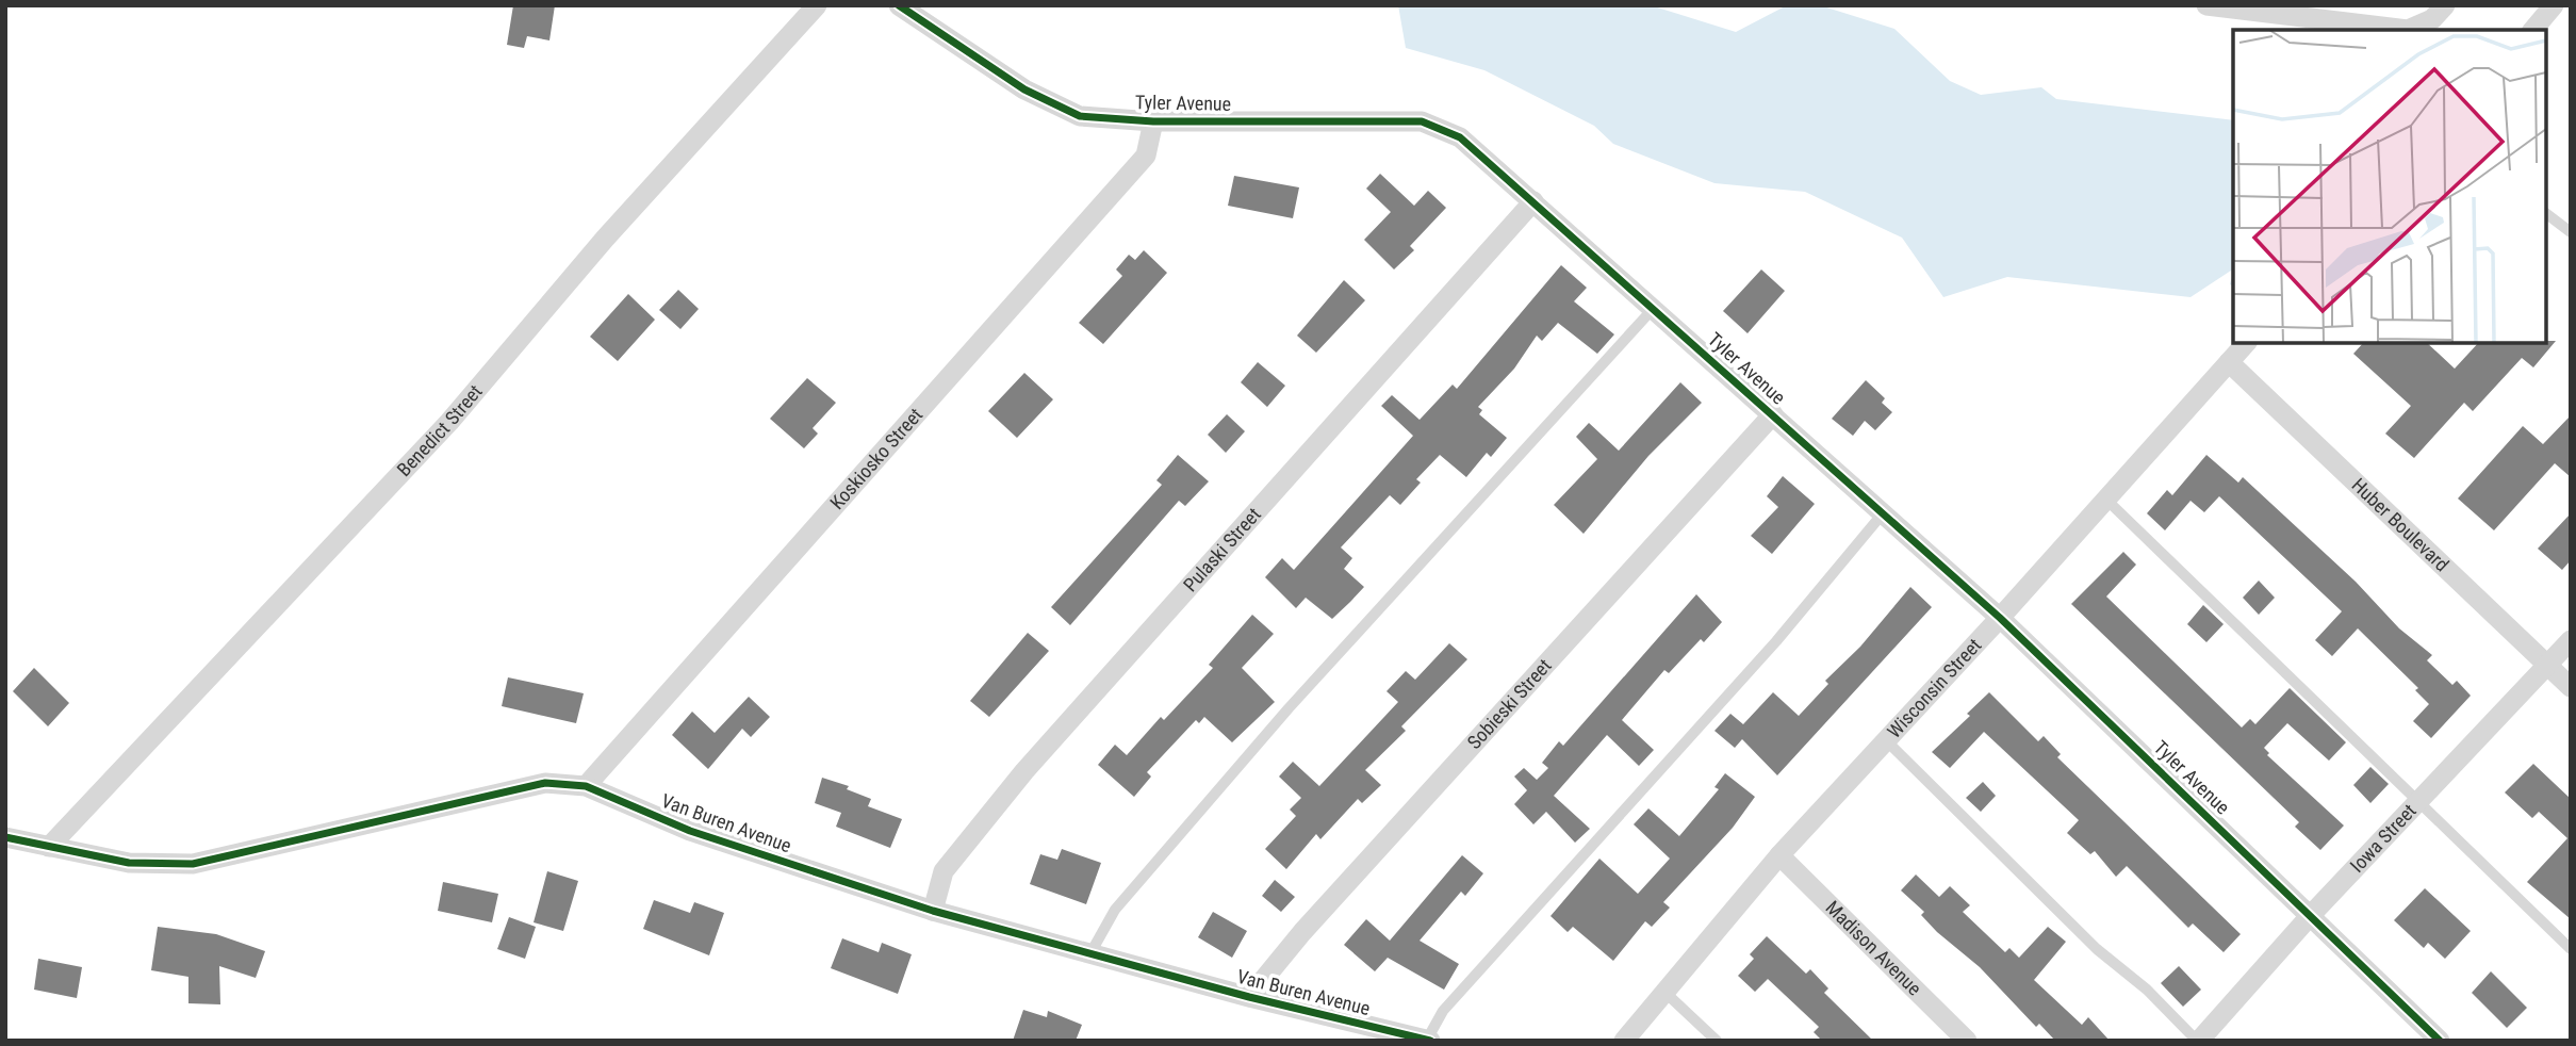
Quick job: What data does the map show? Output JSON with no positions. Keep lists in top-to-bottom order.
{
  "streets": {
    "street": [
      "Tyler Avenue",
      "Benedict Street",
      "Koskiosko Street",
      "Huber Boulevard",
      "Pulaski Street",
      "Wisconsin Street",
      "Sobieski Street",
      "Van Buren Avenue",
      "Iowa Street",
      "Madison Avenue"
    ]
  },
  "crossings": [
    ["Tyler Avenue", "Koskiosko Street"],
    ["Tyler Avenue", "Pulaski Street"],
    ["Tyler Avenue", "Wisconsin Street"],
    ["Tyler Avenue", "Sobieski Street"],
    ["Tyler Avenue", "Iowa Street"],
    ["Benedict Street", "Van Buren Avenue"],
    ["Koskiosko Street", "Van Buren Avenue"],
    ["Huber Boulevard", "Wisconsin Street"],
    ["Huber Boulevard", "Iowa Street"],
    ["Pulaski Street", "Van Buren Avenue"],
    ["Wisconsin Street", "Madison Avenue"],
    ["Sobieski Street", "Van Buren Avenue"]
  ]
}
